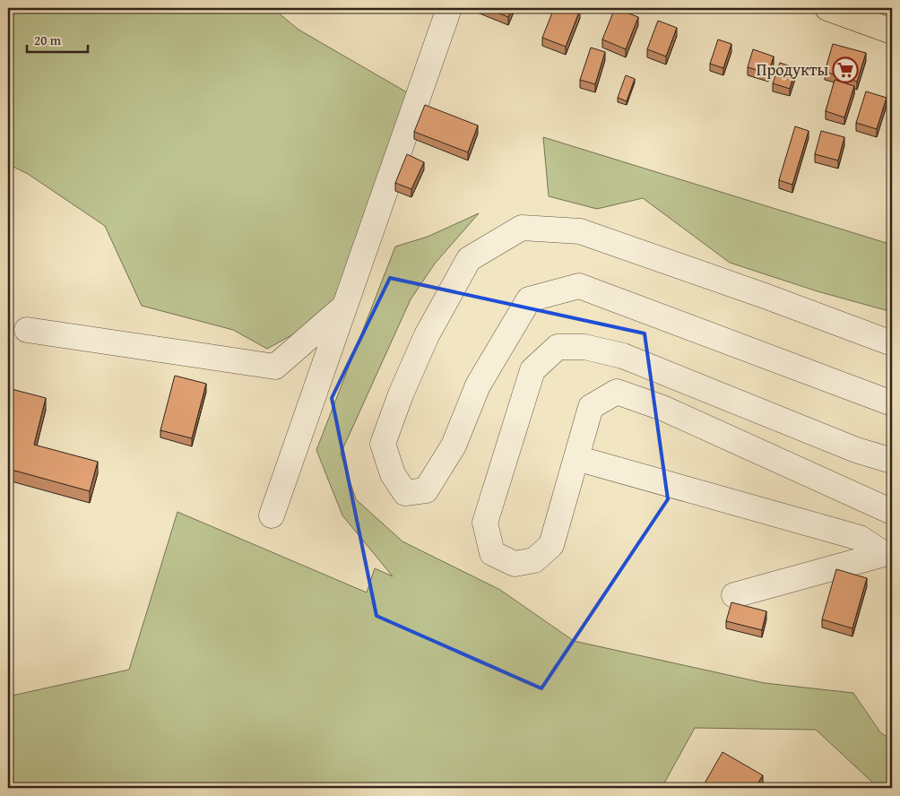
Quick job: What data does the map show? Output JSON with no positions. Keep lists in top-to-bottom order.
{
  "places": {
    "supermarket": ["Продукты"]
  },
  "scale_bar": "20 m"
}
